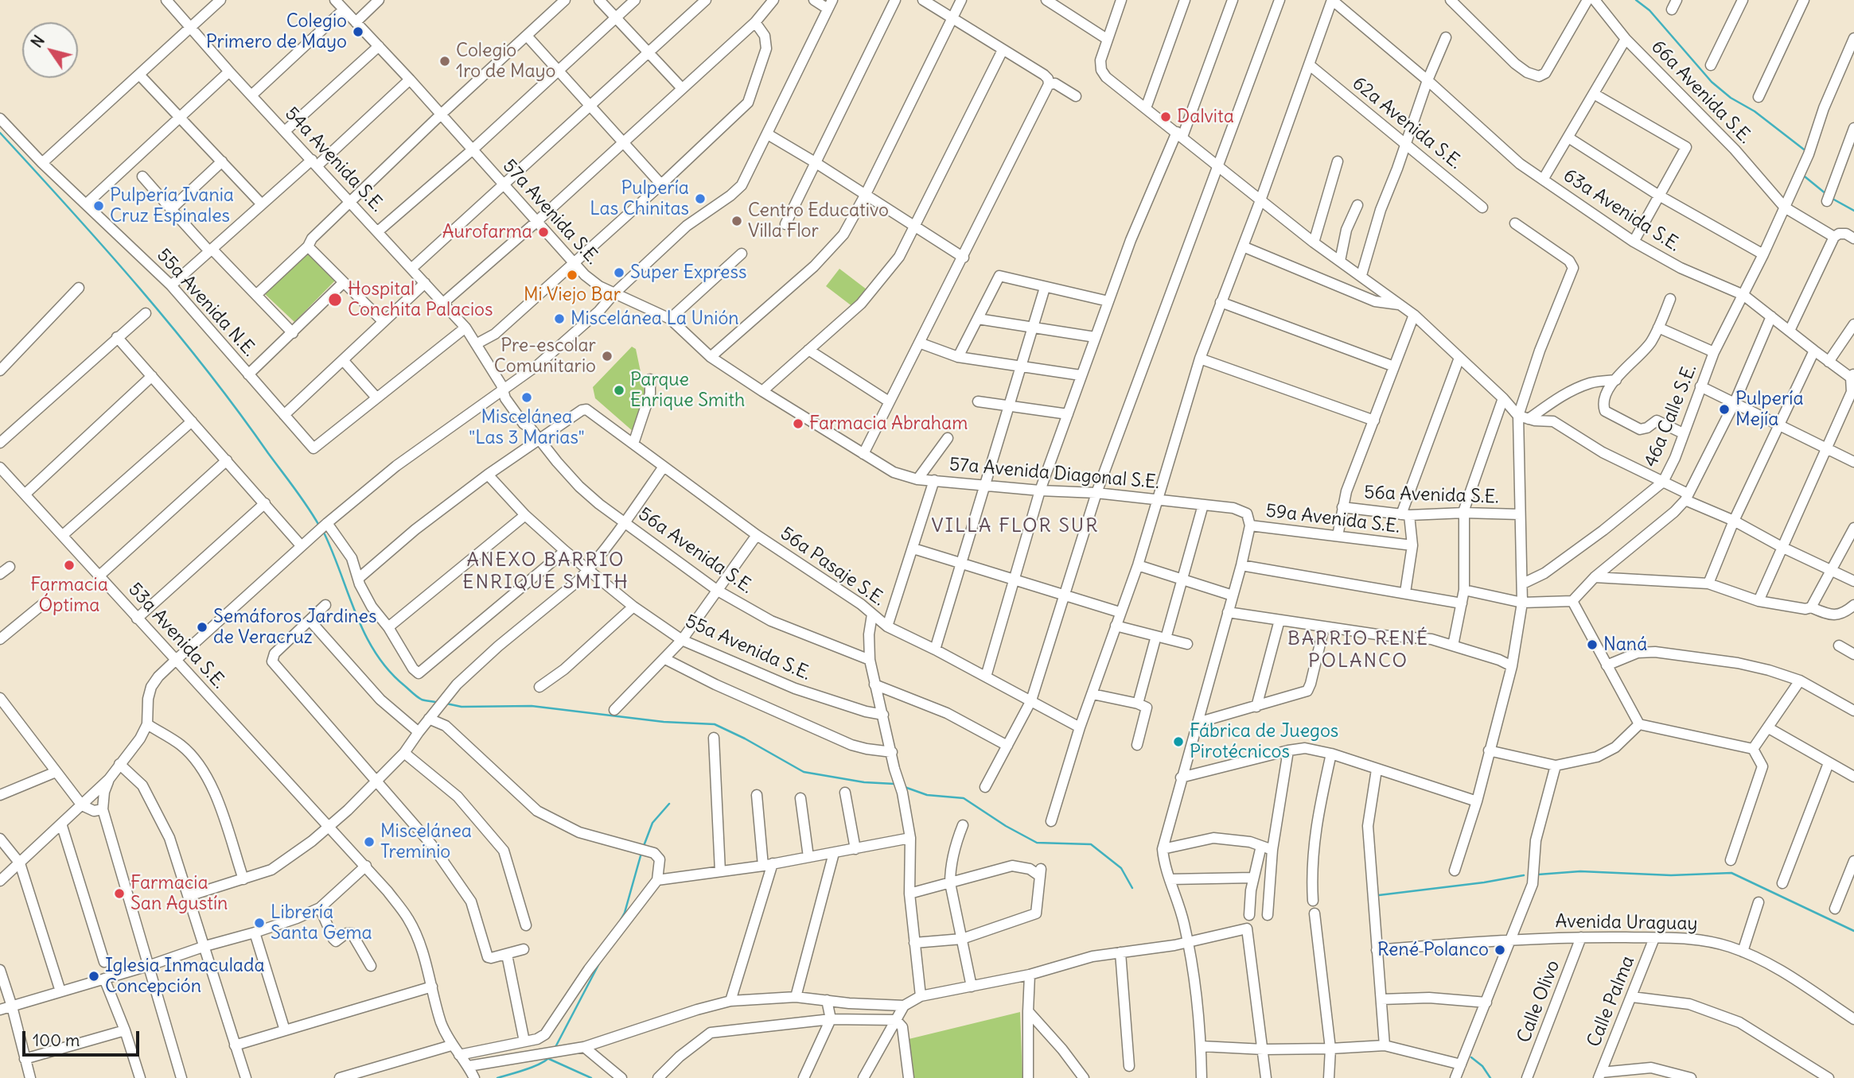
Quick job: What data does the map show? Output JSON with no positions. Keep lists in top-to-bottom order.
{
  "streets": {
    "street": [
      "66a Avenida S.E.",
      "62a Avenida S.E.",
      "54a Avenida S.E.",
      "63a Avenida S.E.",
      "57a Avenida S.E.",
      "55a Avenida N.E.",
      "46a Calle S.E.",
      "57a Avenida Diagonal S.E.",
      "56a Avenida S.E.",
      "59a Avenida S.E.",
      "56a Pasaje S.E.",
      "53a Avenida S.E.",
      "55a Avenida S.E.",
      "Avenida Uraguay",
      "Calle Olivo",
      "Calle Palma"
    ]
  },
  "crossings": [
    ["66a Avenida S.E.", "46a Calle S.E."],
    ["54a Avenida S.E.", "56a Avenida S.E."],
    ["63a Avenida S.E.", "46a Calle S.E."],
    ["57a Avenida S.E.", "57a Avenida Diagonal S.E."],
    ["57a Avenida Diagonal S.E.", "59a Avenida S.E."],
    ["56a Avenida S.E.", "56a Pasaje S.E."],
    ["Avenida Uraguay", "Calle Olivo"],
    ["Avenida Uraguay", "Calle Palma"]
  ],
  "districts": ["VILLA FLOR SUR", "ANEXO BARRIO ENRIQUE SMITH", "BARRIO RENÉ POLANCO"],
  "places": [
    "Colegio Primero de Mayo",
    "Colegio 1ro de Mayo",
    "Dalvita",
    "Pulpería Las Chinitas",
    "Pulpería Ivania Cruz Espinales",
    "Centro Educativo Villa Flor",
    "Aurofarma",
    "Super Express",
    "Mi Viejo Bar",
    "Hospital Conchita Palacios",
    "Miscelánea La Unión",
    "Pre-escolar Comunitario",
    "Parque Enrique Smith",
    "Miscelánea \"Las 3 Marias\"",
    "Pulpería Mejía",
    "Farmacia Abraham",
    "Farmacia Óptima",
    "Semáforos Jardines de Veracruz",
    "Naná",
    "Fábrica de Juegos Pirotécnicos",
    "Miscelánea Treminio",
    "Farmacia San Agustín",
    "Librería Santa Gema",
    "René Polanco",
    "Iglesia Inmaculada Concepción"
  ],
  "scale_bar": "100 m",
  "north": "top left"
}
